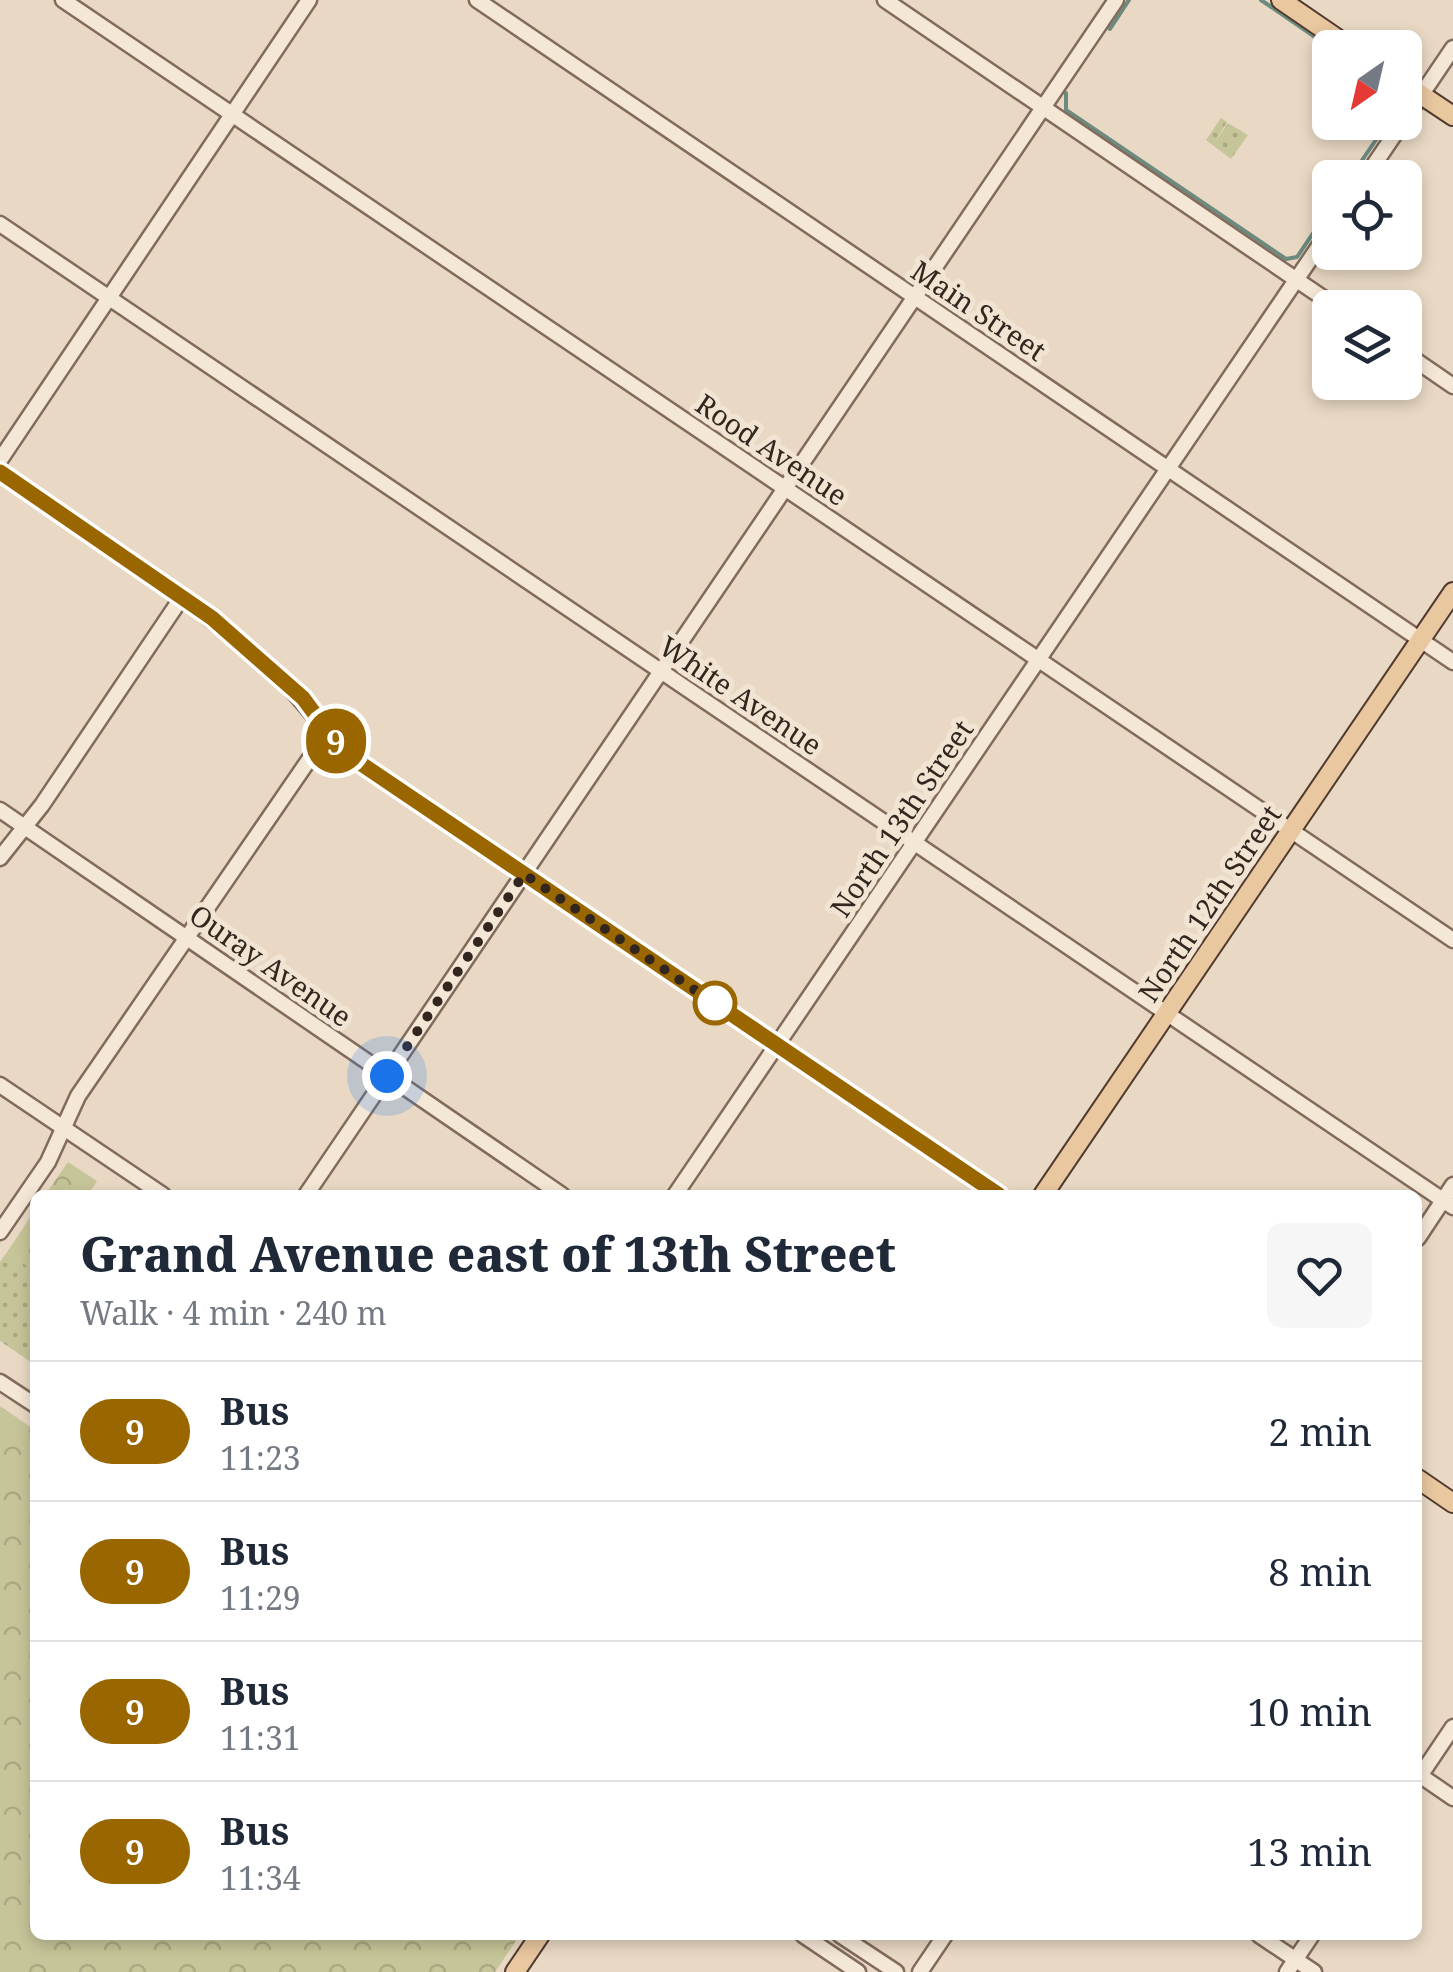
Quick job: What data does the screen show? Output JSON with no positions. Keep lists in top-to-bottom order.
{
  "streets": {
    "main road": ["North 12th Street"],
    "street": [
      "Main Street",
      "Rood Avenue",
      "White Avenue",
      "North 13th Street",
      "Ouray Avenue"
    ]
  },
  "crossings": [
    ["Main Street", "North 13th Street"],
    ["Main Street", "North 12th Street"],
    ["Rood Avenue", "North 13th Street"],
    ["Rood Avenue", "North 12th Street"],
    ["White Avenue", "North 13th Street"],
    ["White Avenue", "North 12th Street"]
  ],
  "lines": ["bus line 9"],
  "north": "bottom left",
  "page": {
    "on_map": "9",
    "heading": ["Grand Avenue east of 13th Street", "Walk · 4 min · 240 m"],
    "list": [
      {
        "mark": "9",
        "name": "Bus",
        "note": "11:23",
        "value": "2 min"
      },
      {
        "mark": "9",
        "name": "Bus",
        "note": "11:29",
        "value": "8 min"
      },
      {
        "mark": "9",
        "name": "Bus",
        "note": "11:31",
        "value": "10 min"
      },
      {
        "mark": "9",
        "name": "Bus",
        "note": "11:34",
        "value": "13 min"
      }
    ]
  }
}
